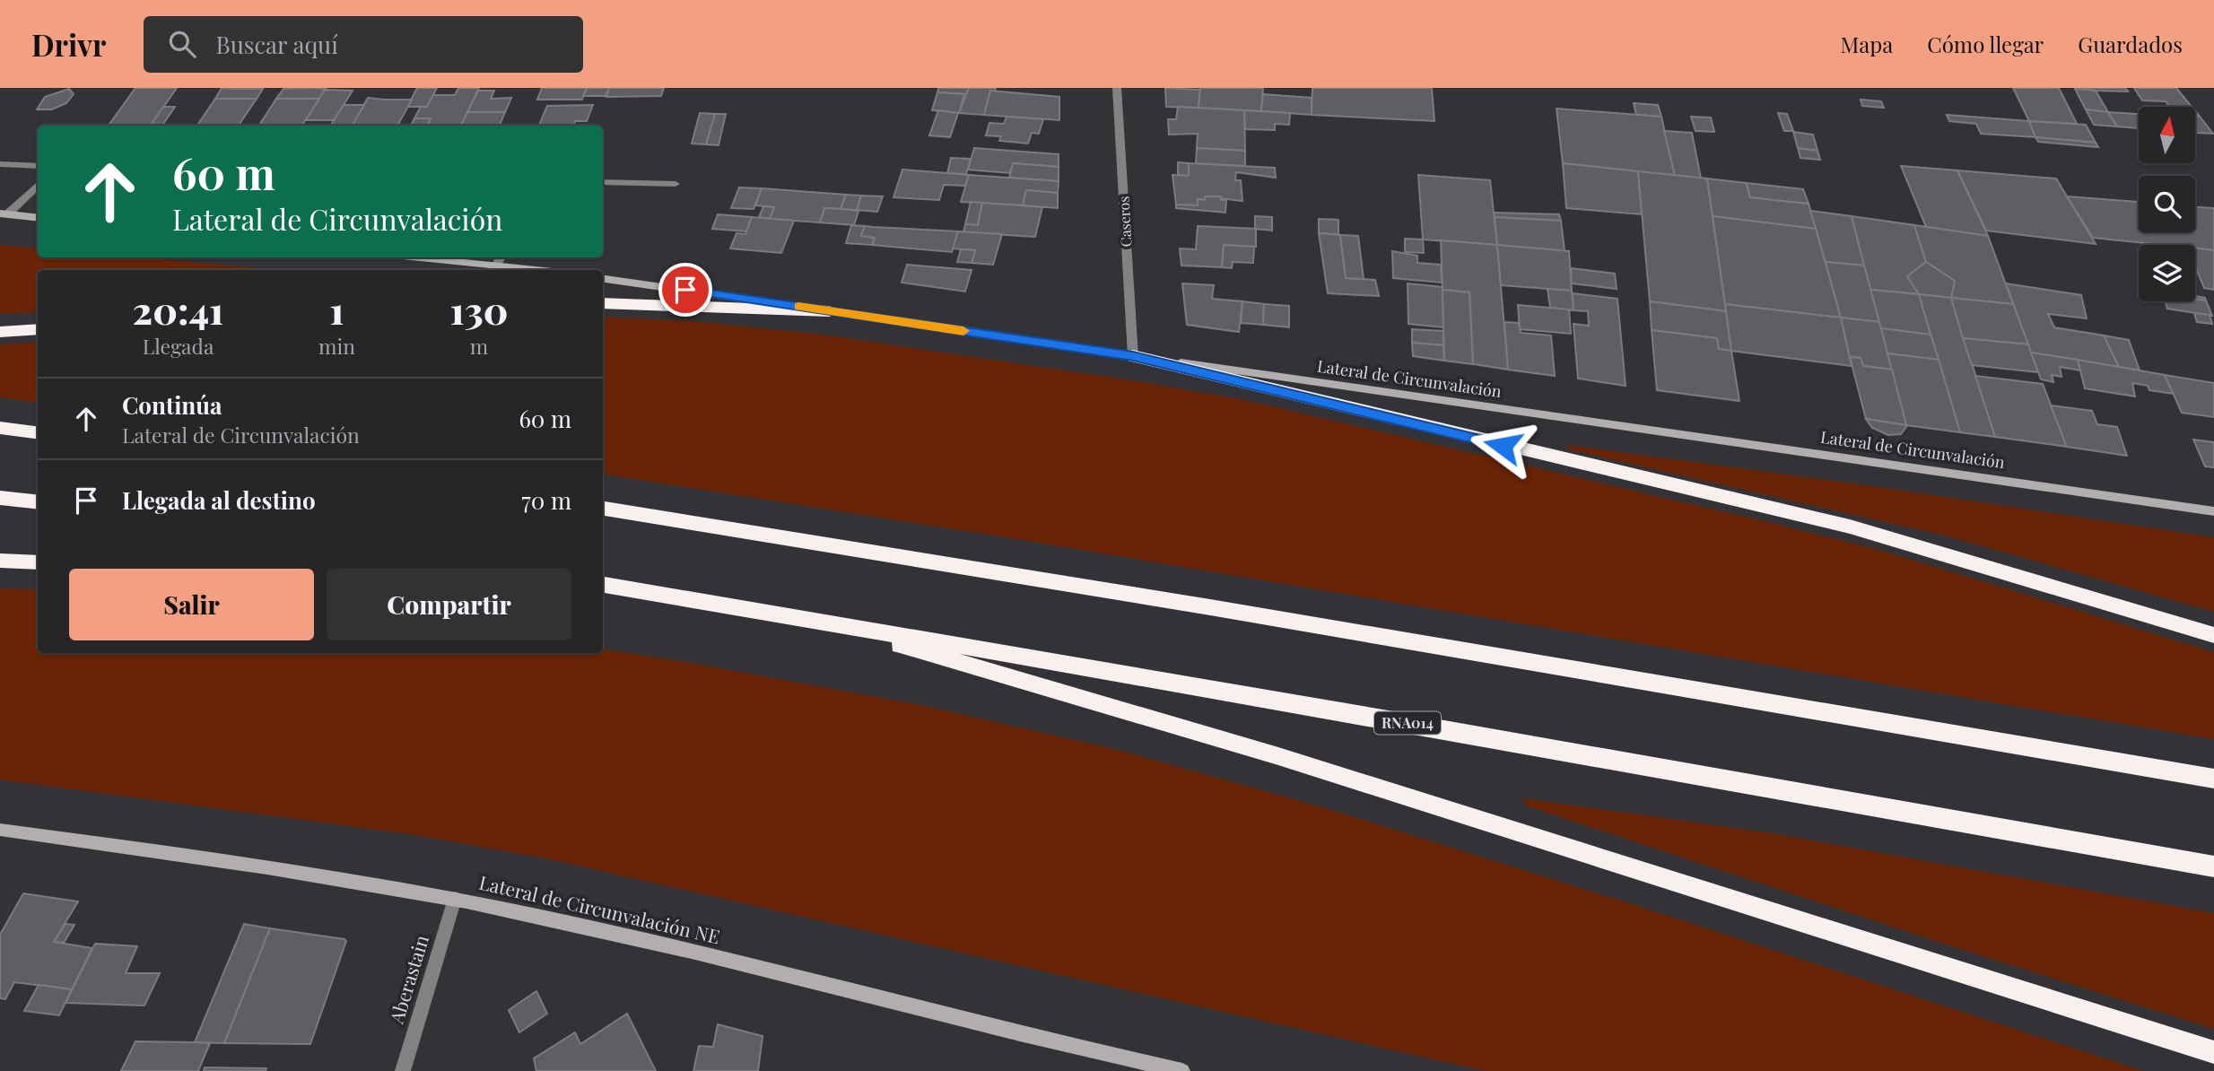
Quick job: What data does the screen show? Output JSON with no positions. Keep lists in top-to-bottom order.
{
  "streets": {
    "highway": ["RNA014"],
    "street": [
      "Caseros",
      "Lateral de Circunvalación",
      "Lateral de Circunvalación NE",
      "Aberastain"
    ]
  },
  "crossings": [
    ["Caseros", "Lateral de Circunvalación"],
    ["Lateral de Circunvalación NE", "Aberastain"]
  ],
  "north": "top",
  "page": {
    "header": "Drivr",
    "search": "Buscar aquí",
    "nav": ["Mapa", "Cómo llegar", "Guardados"],
    "turn": ["60 m", "Lateral de Circunvalación"],
    "eta": [
      "20:41",
      "Llegada",
      "1",
      "min",
      "130",
      "m"
    ],
    "list": [
      {
        "name": "Continúa",
        "note": "Lateral de Circunvalación",
        "value": "60 m"
      },
      {
        "name": "Llegada al destino",
        "value": "70 m"
      }
    ],
    "buttons": ["Salir", "Compartir"]
  }
}
